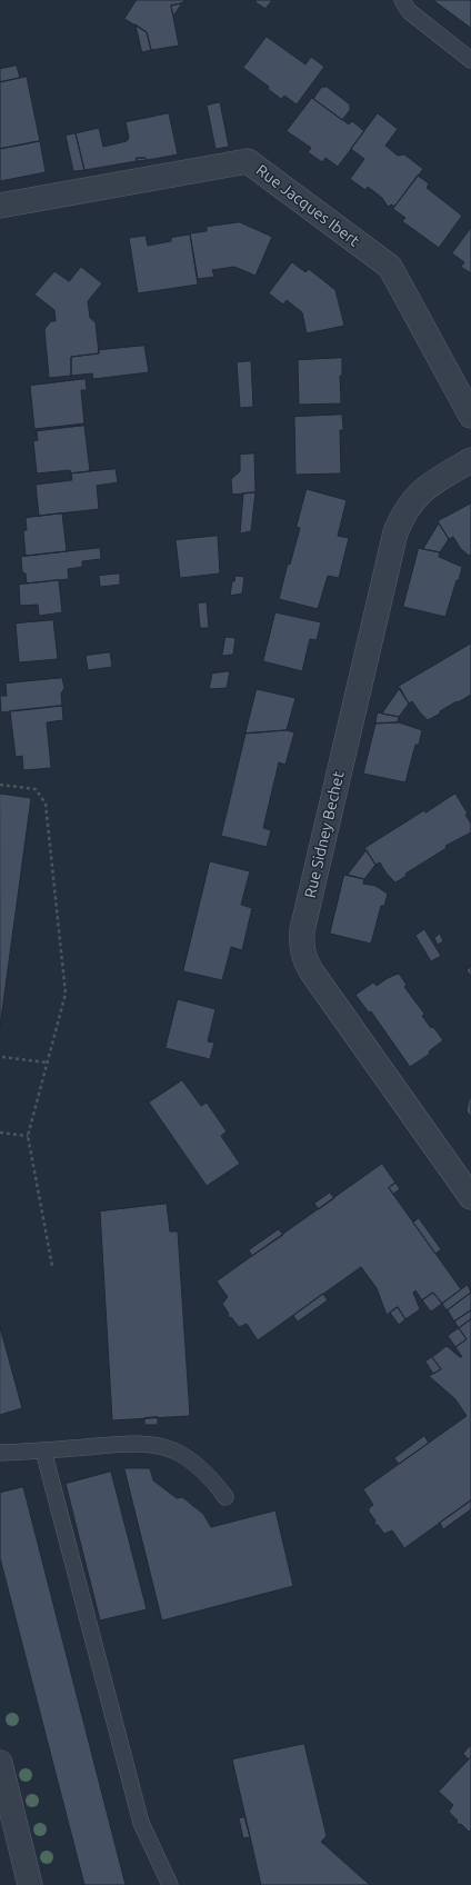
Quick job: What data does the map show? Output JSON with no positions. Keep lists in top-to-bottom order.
{
  "streets": {
    "street": ["Rue Jacques Ibert", "Rue Sidney Bechet"]
  }
}
